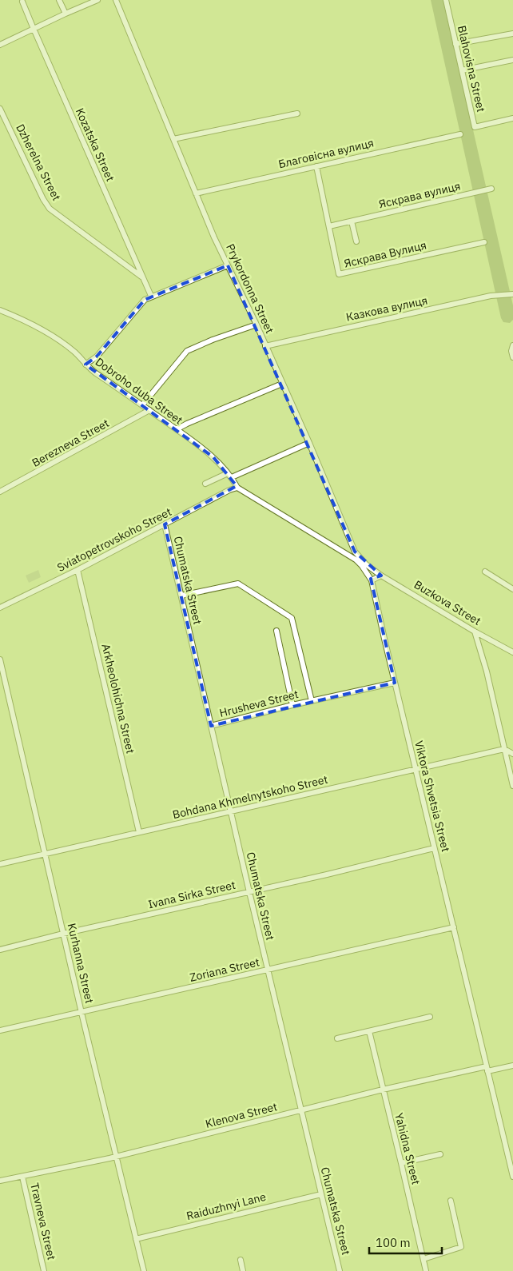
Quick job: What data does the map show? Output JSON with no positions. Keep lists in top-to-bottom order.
{
  "streets": {
    "street": [
      "Blahovisna Street",
      "Kozatska Street",
      "Благовісна вулиця",
      "Dzherelna Street",
      "Яскрава вулиця",
      "Яскрава Вулиця",
      "Prykordonna Street",
      "Казкова вулиця",
      "Dobroho duba Street",
      "Berezneva Street",
      "Sviatopetrovskoho Street",
      "Chumatska Street",
      "Buzkova Street",
      "Arkheolohichna Street",
      "Hrusheva Street",
      "Viktora Shvetsia Street",
      "Bohdana Khmelnytskoho Street",
      "Ivana Sirka Street",
      "Kurhanna Street",
      "Zoriana Street",
      "Klenova Street",
      "Yahidna Street",
      "Raiduzhnyi Lane",
      "Travneva Street"
    ]
  },
  "crossings": [
    ["Kozatska Street", "Dzherelna Street"],
    ["Благовісна вулиця", "Prykordonna Street"],
    ["Яскрава вулиця", "Яскрава Вулиця"],
    ["Prykordonna Street", "Казкова вулиця"],
    ["Prykordonna Street", "Buzkova Street"],
    ["Dobroho duba Street", "Berezneva Street"],
    ["Dobroho duba Street", "Sviatopetrovskoho Street"],
    ["Dobroho duba Street", "Viktora Shvetsia Street"],
    ["Sviatopetrovskoho Street", "Chumatska Street"],
    ["Sviatopetrovskoho Street", "Arkheolohichna Street"],
    ["Sviatopetrovskoho Street", "Viktora Shvetsia Street"],
    ["Chumatska Street", "Hrusheva Street"],
    ["Chumatska Street", "Bohdana Khmelnytskoho Street"],
    ["Chumatska Street", "Ivana Sirka Street"],
    ["Chumatska Street", "Zoriana Street"],
    ["Chumatska Street", "Klenova Street"],
    ["Chumatska Street", "Raiduzhnyi Lane"],
    ["Arkheolohichna Street", "Bohdana Khmelnytskoho Street"],
    ["Hrusheva Street", "Viktora Shvetsia Street"],
    ["Viktora Shvetsia Street", "Bohdana Khmelnytskoho Street"],
    ["Viktora Shvetsia Street", "Ivana Sirka Street"],
    ["Viktora Shvetsia Street", "Zoriana Street"],
    ["Viktora Shvetsia Street", "Klenova Street"],
    ["Bohdana Khmelnytskoho Street", "Kurhanna Street"],
    ["Ivana Sirka Street", "Kurhanna Street"],
    ["Kurhanna Street", "Zoriana Street"],
    ["Kurhanna Street", "Klenova Street"],
    ["Kurhanna Street", "Raiduzhnyi Lane"],
    ["Klenova Street", "Yahidna Street"],
    ["Klenova Street", "Travneva Street"]
  ],
  "scale_bar": "100 m"
}
